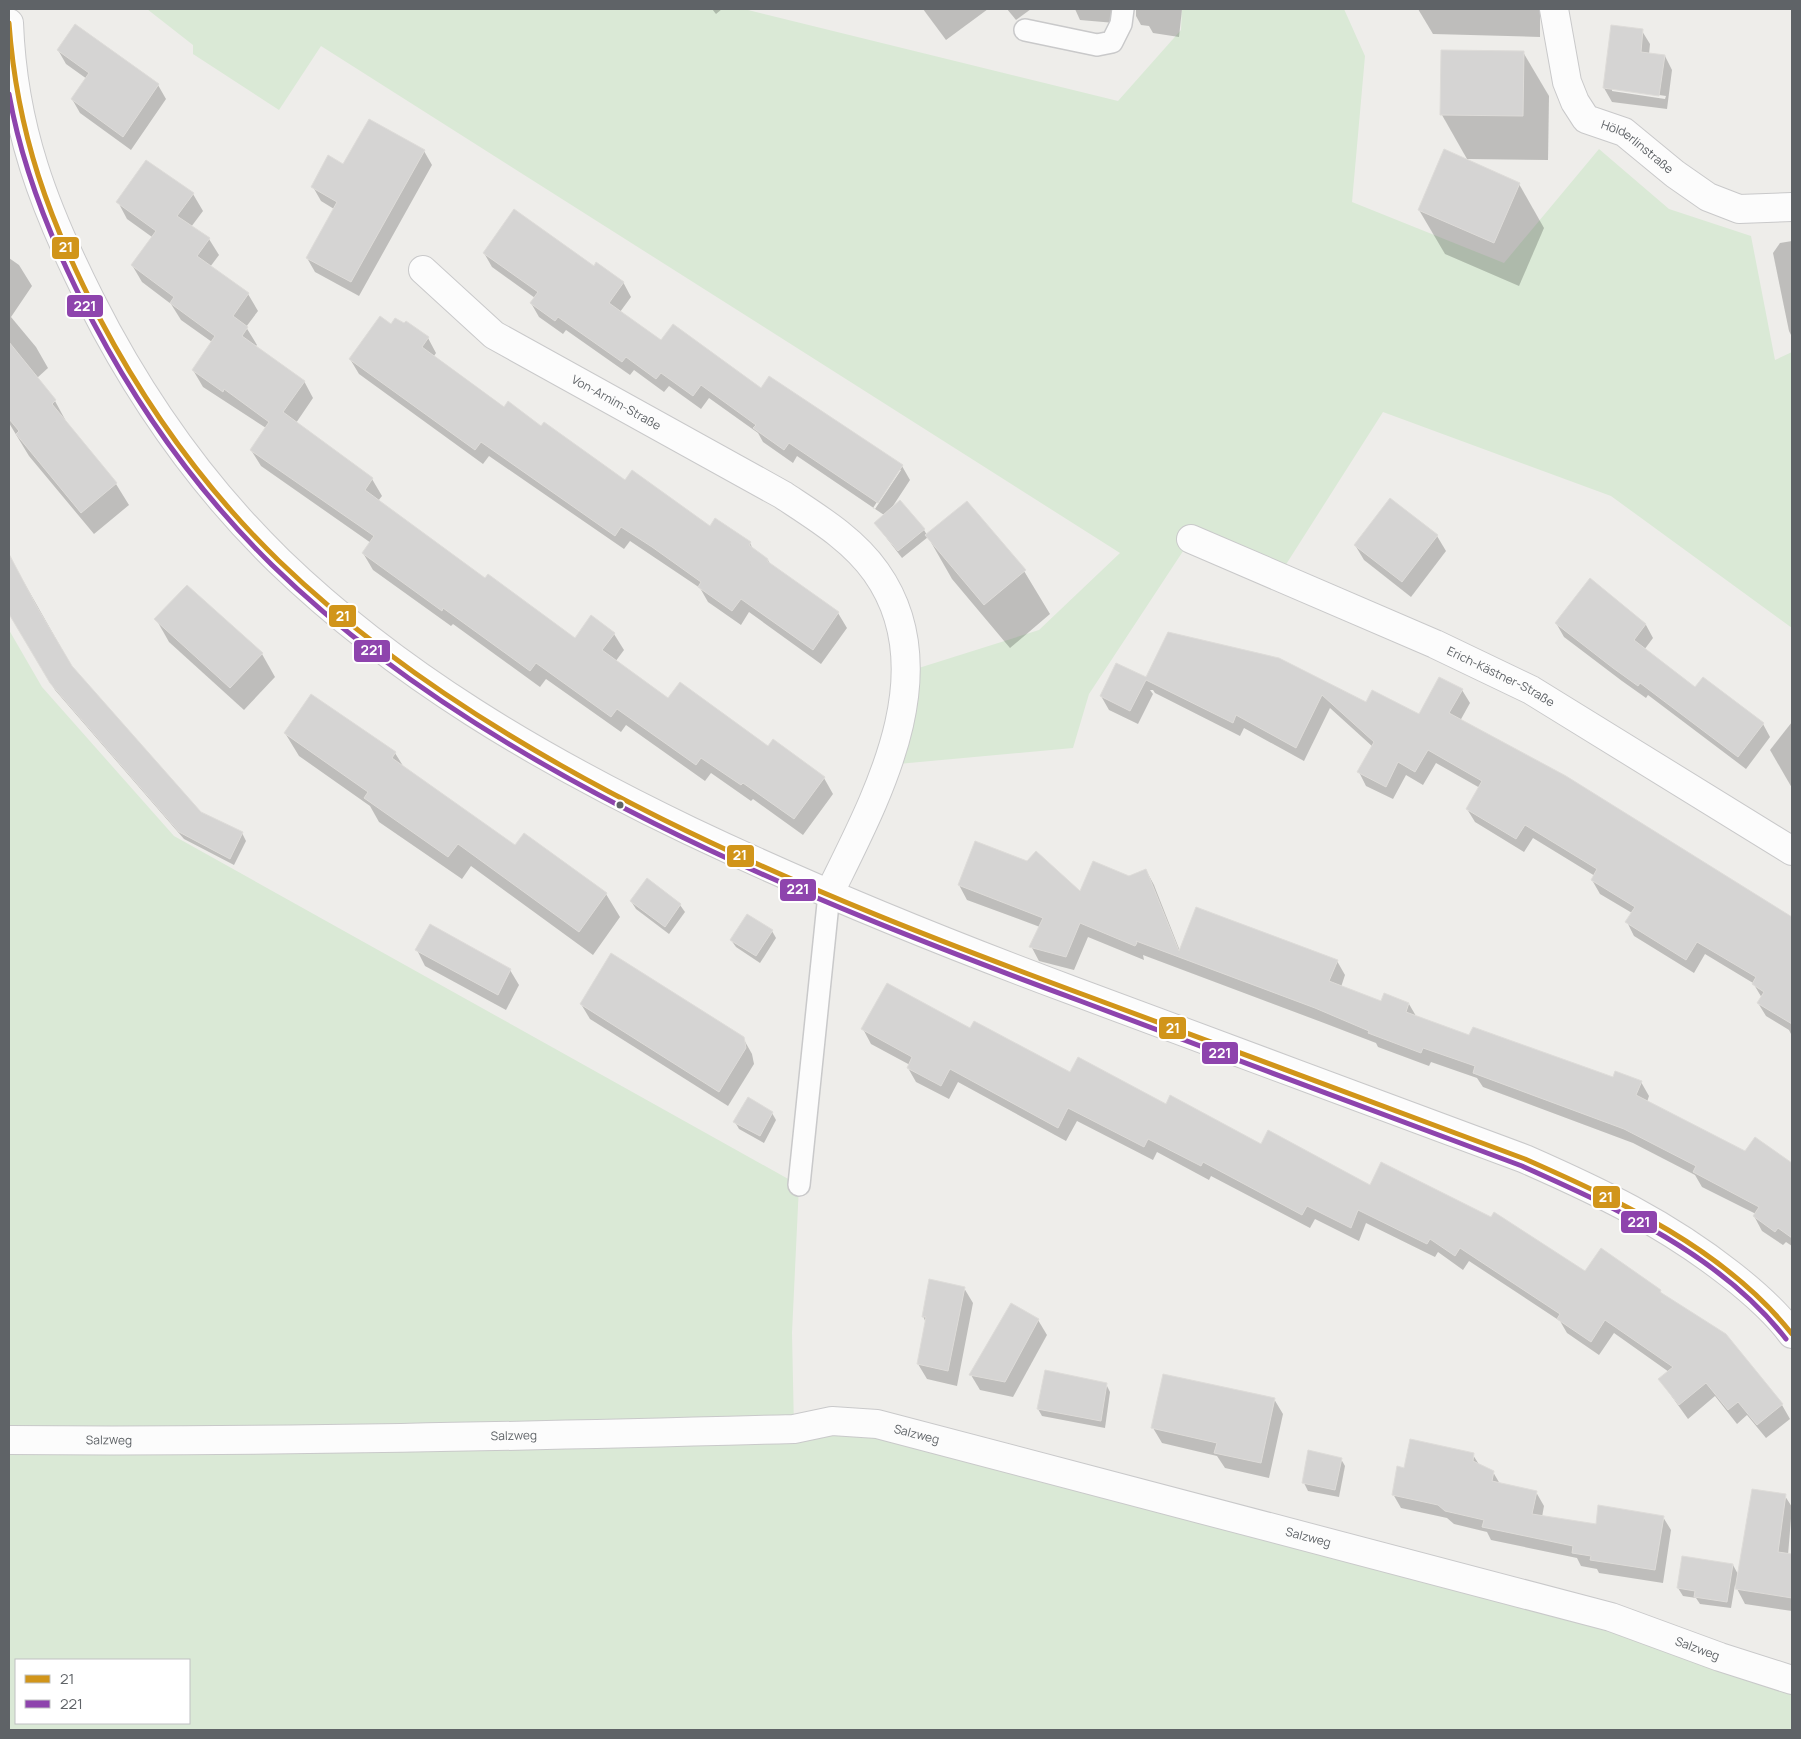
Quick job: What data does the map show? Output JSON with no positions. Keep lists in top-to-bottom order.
{
  "streets": {
    "street": [
      "Hölderlinstraße",
      "Von-Arnim-Straße",
      "Erich-Kästner-Straße",
      "Salzweg"
    ]
  },
  "lines": ["transit line 21", "transit line 221"],
  "legend": ["21", "221"]
}
